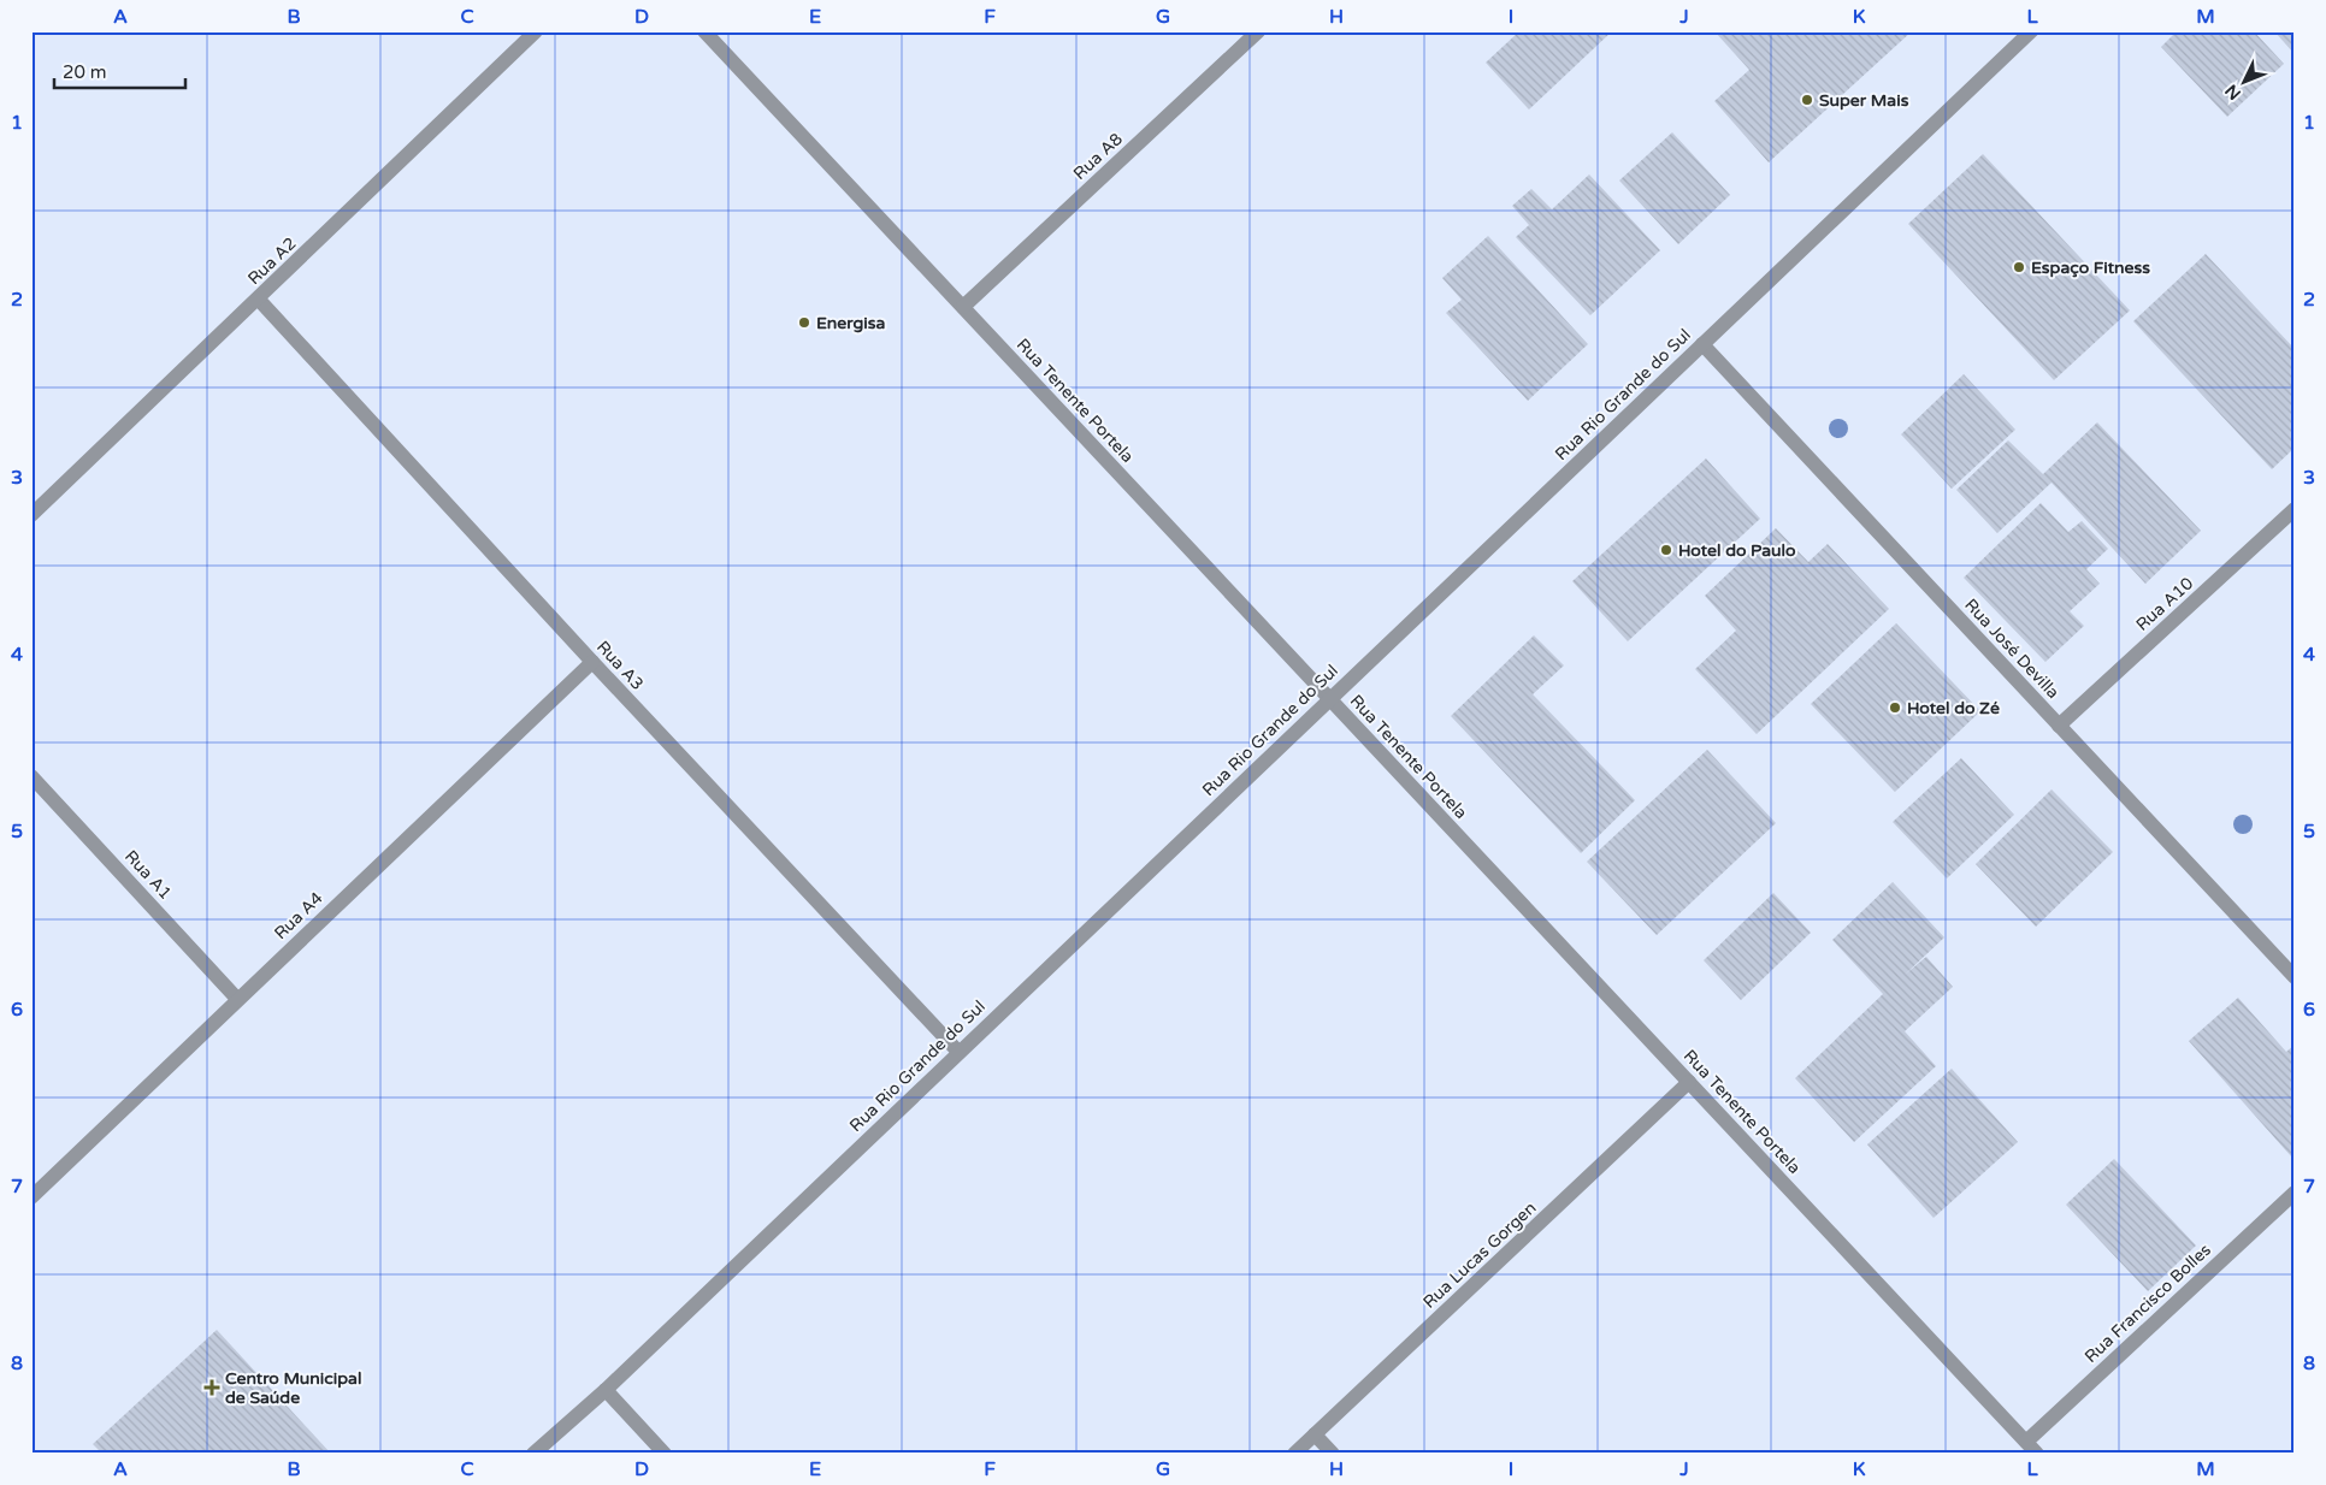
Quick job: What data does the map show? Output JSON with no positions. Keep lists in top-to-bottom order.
{
  "streets": {
    "street": [
      "Rua A8",
      "Rua A2",
      "Rua Rio Grande do Sul",
      "Rua Tenente Portela",
      "Rua A10",
      "Rua José Devilla",
      "Rua A3",
      "Rua A1",
      "Rua A4",
      "Rua Lucas Gorgen",
      "Rua Francisco Bolles"
    ]
  },
  "crossings": [
    ["Rua A8", "Rua Tenente Portela"],
    ["Rua A2", "Rua A3"],
    ["Rua Rio Grande do Sul", "Rua Tenente Portela"],
    ["Rua Rio Grande do Sul", "Rua José Devilla"],
    ["Rua Rio Grande do Sul", "Rua A3"],
    ["Rua Tenente Portela", "Rua Lucas Gorgen"],
    ["Rua Tenente Portela", "Rua Francisco Bolles"],
    ["Rua A10", "Rua José Devilla"],
    ["Rua A3", "Rua A4"],
    ["Rua A1", "Rua A4"]
  ],
  "places": {
    "other": [
      "Super Mais",
      "Espaço Fitness",
      "Energisa",
      "Hotel do Paulo",
      "Hotel do Zé"
    ],
    "health": ["Centro Municipal de Saúde"]
  },
  "scale_bar": "20 m",
  "north": "bottom left",
  "grid": {
    "columns": [
      "A",
      "B",
      "C",
      "D",
      "E",
      "F",
      "G",
      "H",
      "I",
      "J",
      "K",
      "L",
      "M"
    ],
    "rows": [
      "1",
      "2",
      "3",
      "4",
      "5",
      "6",
      "7",
      "8"
    ]
  }
}
